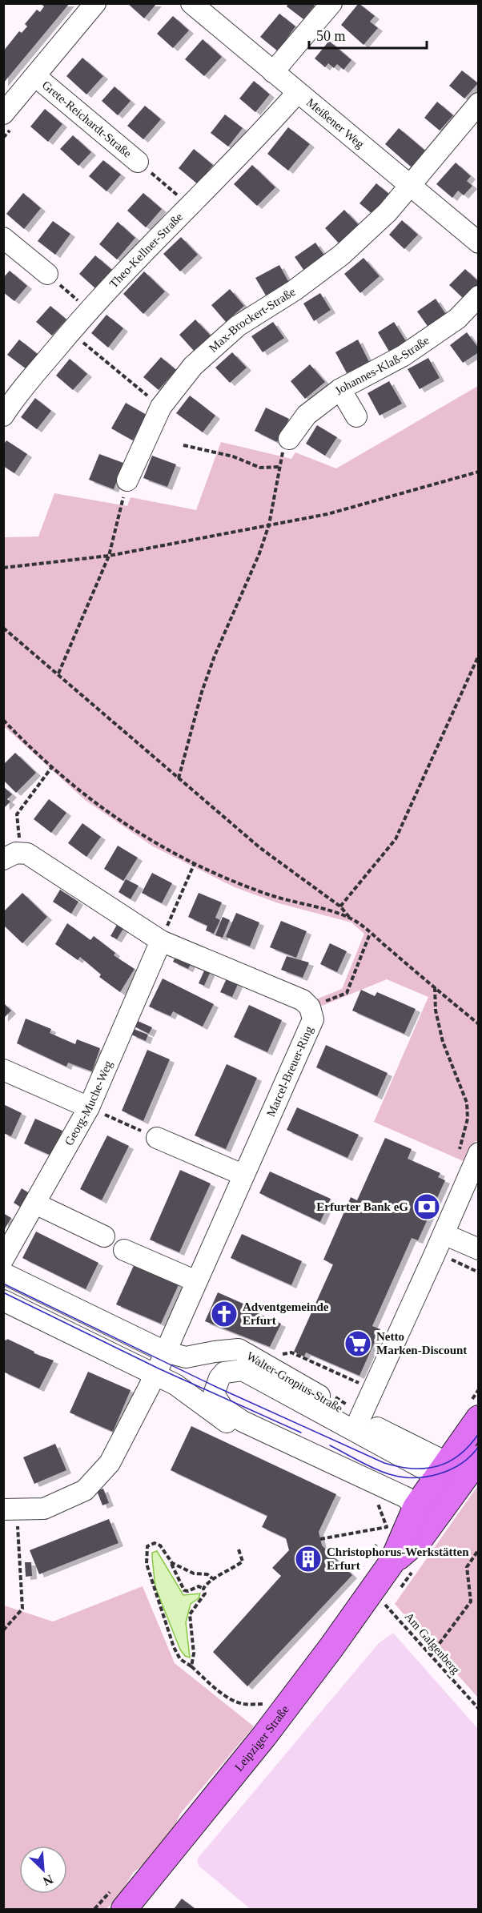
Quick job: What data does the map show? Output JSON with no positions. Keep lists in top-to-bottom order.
{
  "streets": {
    "main road": ["Leipziger Straße"],
    "street": [
      "Grete-Reichardt-Straße",
      "Meißener Weg",
      "Theo-Kellner-Straße",
      "Max-Brockert-Straße",
      "Johannes-Klaß-Straße",
      "Marcel-Breuer-Ring",
      "Georg-Muche-Weg",
      "Walter-Gropius-Straße"
    ],
    "path": ["Am Galgenberg"]
  },
  "crossings": [
    ["Meißener Weg", "Theo-Kellner-Straße"],
    ["Meißener Weg", "Max-Brockert-Straße"],
    ["Marcel-Breuer-Ring", "Georg-Muche-Weg"],
    ["Marcel-Breuer-Ring", "Walter-Gropius-Straße"],
    ["Walter-Gropius-Straße", "Leipziger Straße"],
    ["Am Galgenberg", "Leipziger Straße"]
  ],
  "places": {
    "bank": ["Erfurter Bank eG"],
    "church": ["Adventgemeinde Erfurt"],
    "supermarket": ["Netto Marken-Discount"],
    "building": ["Christophorus-Werkstätten Erfurt"]
  },
  "scale_bar": "50 m",
  "north": "bottom right"
}
